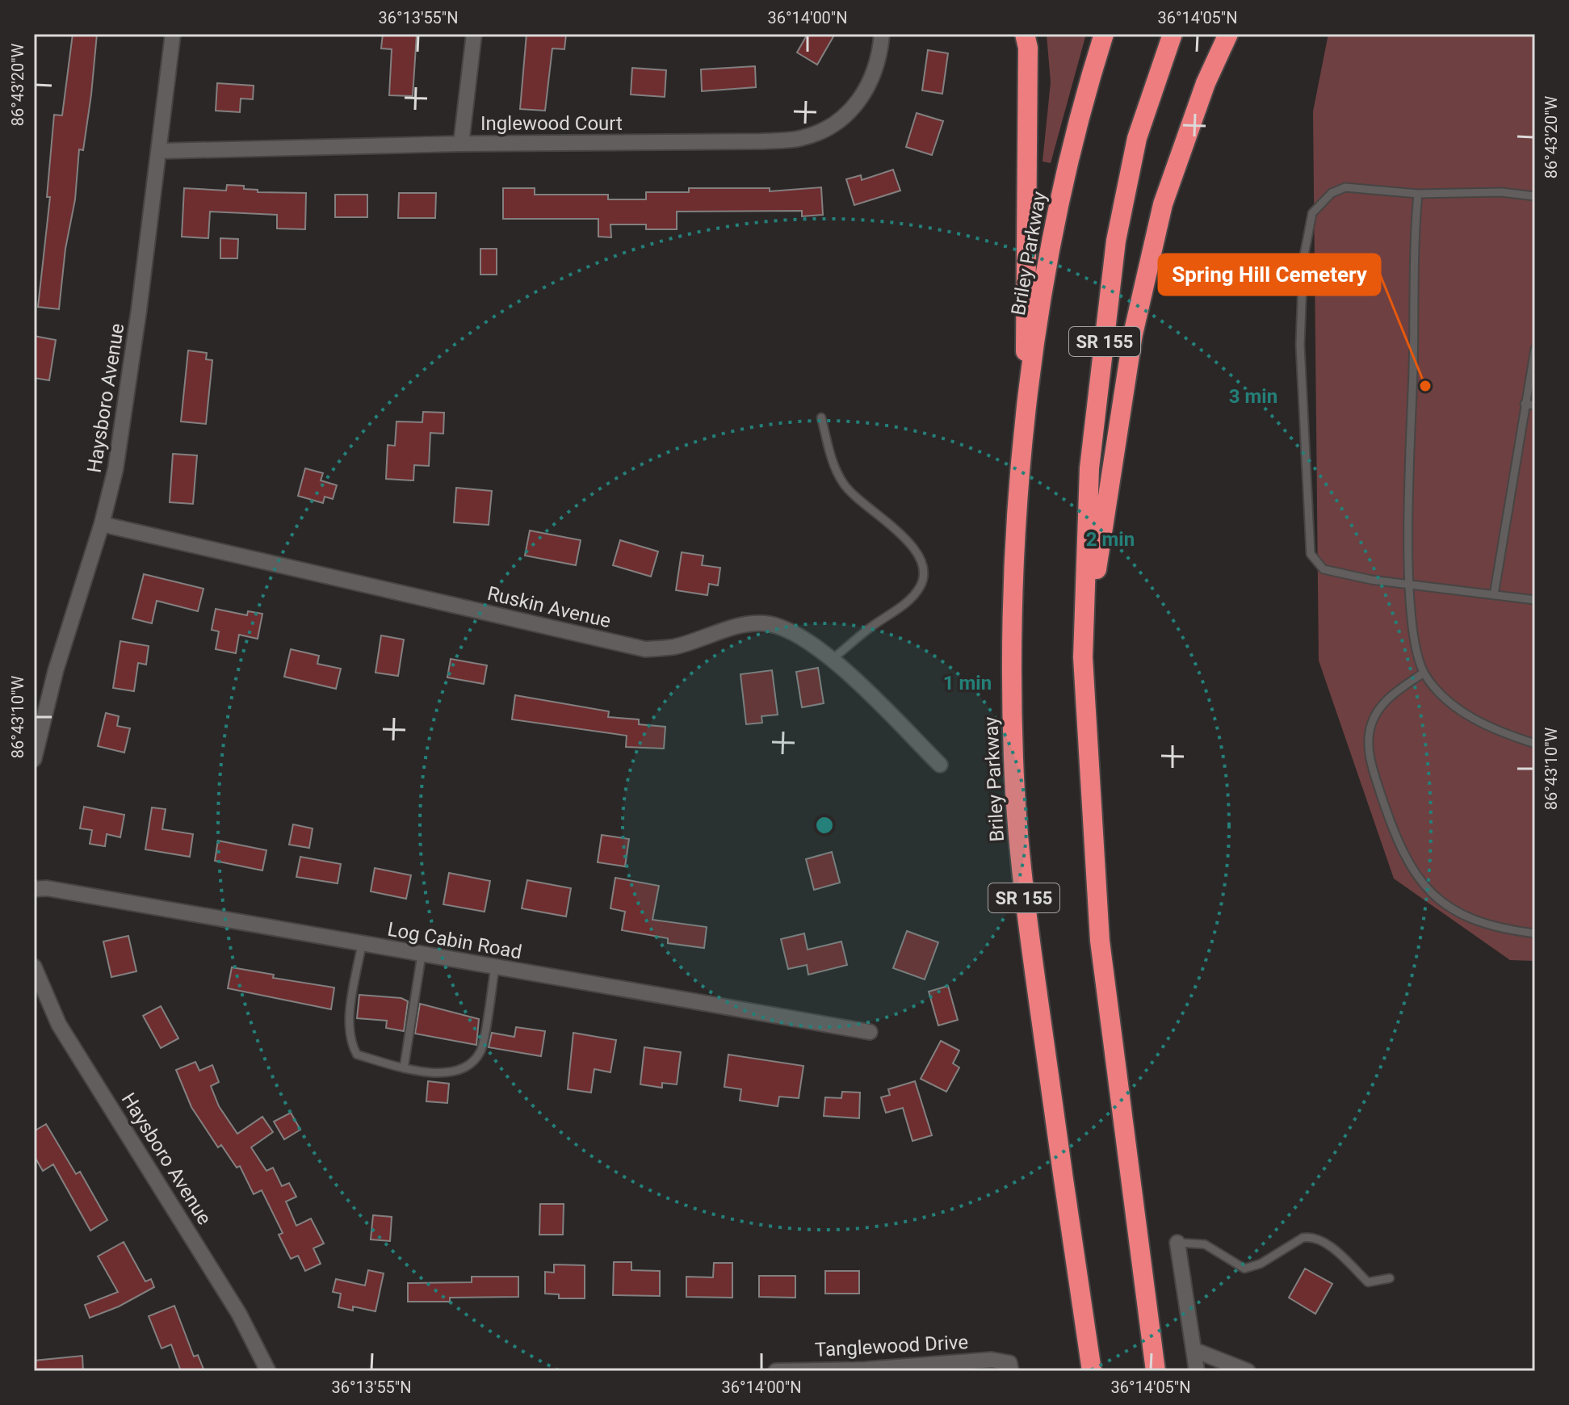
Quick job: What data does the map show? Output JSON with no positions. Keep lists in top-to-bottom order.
{
  "streets": {
    "highway": ["Briley Parkway", "SR 155"],
    "street": [
      "Inglewood Court",
      "Haysboro Avenue",
      "Ruskin Avenue",
      "Log Cabin Road",
      "Tanglewood Drive"
    ]
  },
  "crossings": [
    ["Inglewood Court", "Haysboro Avenue"],
    ["Haysboro Avenue", "Ruskin Avenue"]
  ],
  "places": ["Spring Hill Cemetery"],
  "coordinates": [
    "36°13'55\"N",
    "36°14'00\"N",
    "36°14'05\"N",
    "86°43'20\"W",
    "86°43'10\"W"
  ],
  "rings": ["3 min", "2 min", "1 min"]
}
